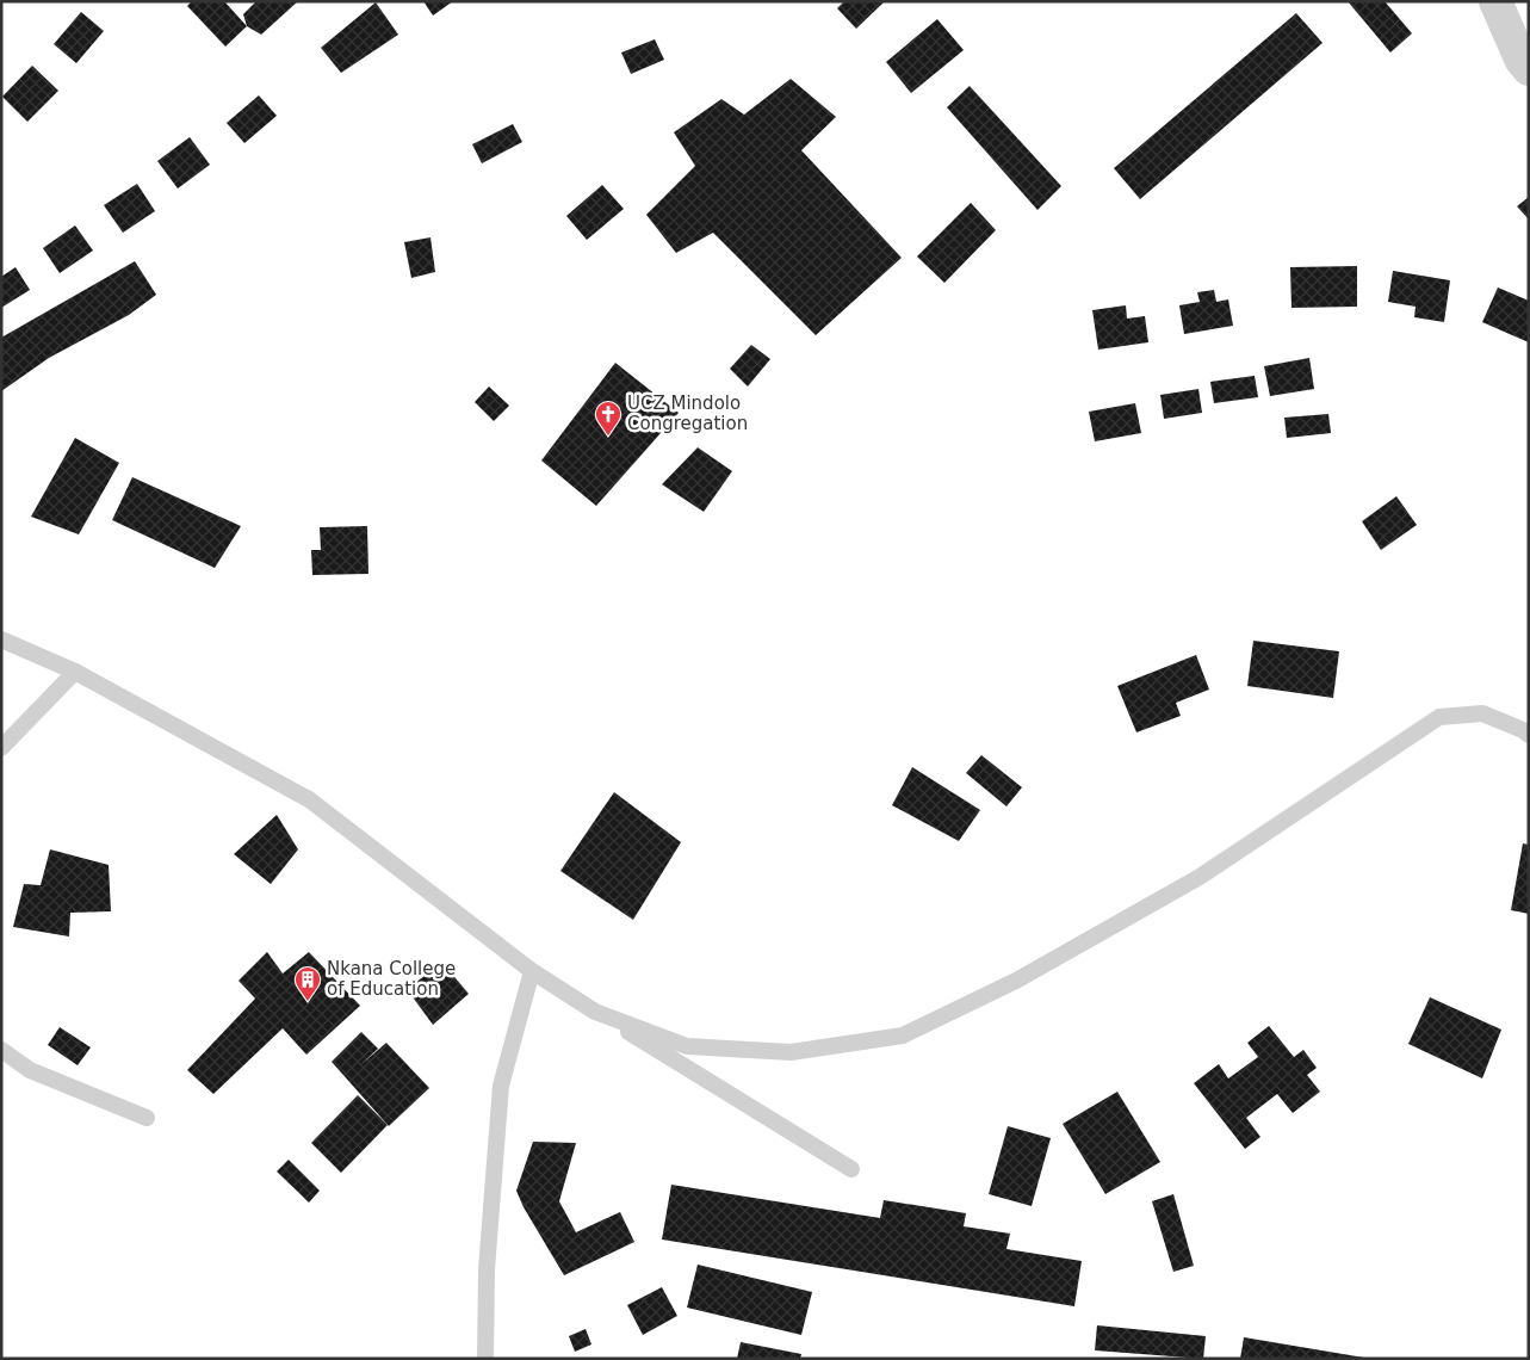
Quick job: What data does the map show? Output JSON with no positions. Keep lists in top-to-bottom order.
{
  "places": {
    "church": ["UCZ Mindolo Congregation"],
    "building": ["Nkana College of Education"]
  }
}
